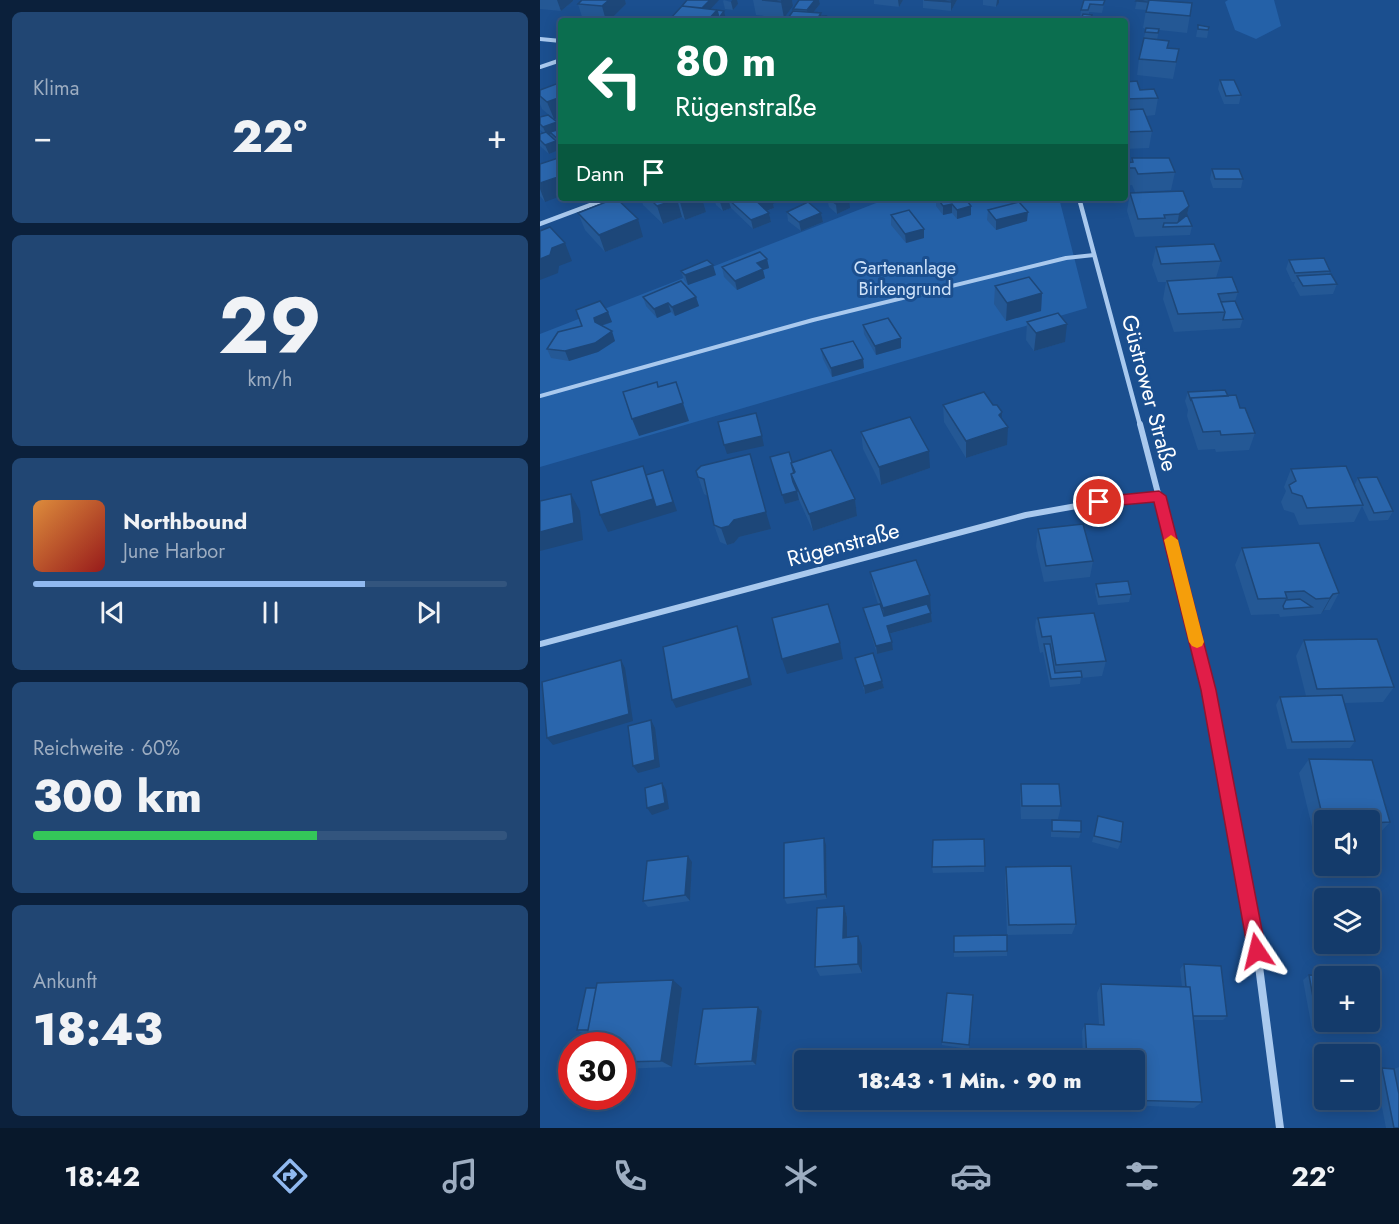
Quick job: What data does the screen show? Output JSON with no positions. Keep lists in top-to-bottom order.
{
  "streets": {
    "street": ["Güstrower Straße", "Rügenstraße"]
  },
  "crossings": [
    ["Güstrower Straße", "Rügenstraße"]
  ],
  "parks": ["Gartenanlage Birkengrund"],
  "page": {
    "tile": [
      "Klima",
      ["29", "km/h"],
      ["Reichweite · 60%", "300 km"],
      ["Ankunft", "18:43"]
    ],
    "turn": ["80 m", "Rügenstraße"],
    "heat": ["−", "22°", "+"],
    "then": "Dann",
    "song": ["Northbound", "June Harbor"],
    "map_buttons": ["+", "−"],
    "limit": "30",
    "trip": "18:43 · 1 Min. · 90 m",
    "tabs": ["18:42", "22°"]
  }
}
